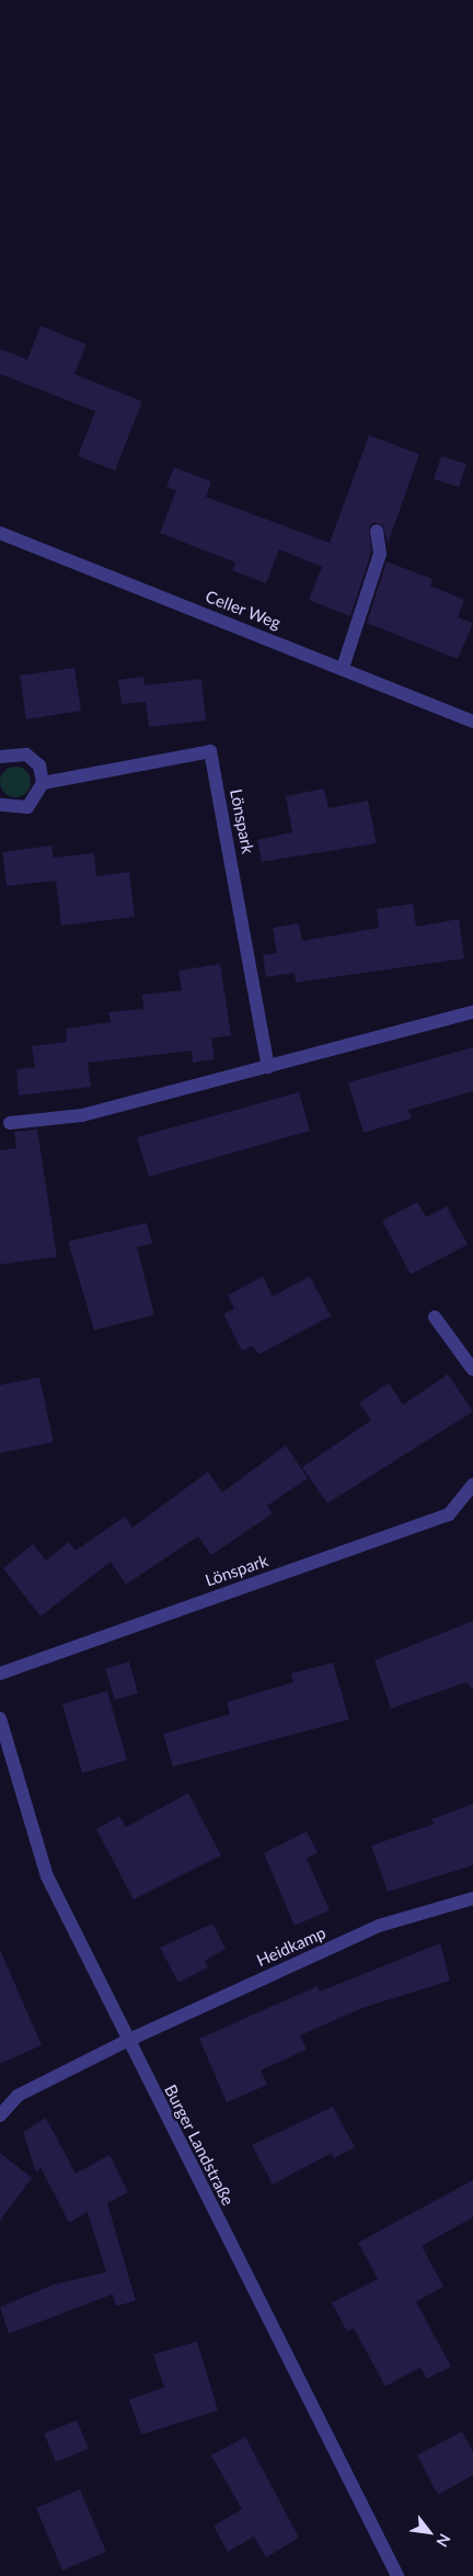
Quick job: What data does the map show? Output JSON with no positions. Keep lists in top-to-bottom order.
{
  "streets": {
    "street": [
      "Celler Weg",
      "Lönspark",
      "Heidkamp",
      "Burger Landstraße"
    ]
  },
  "crossings": [
    ["Heidkamp", "Burger Landstraße"]
  ],
  "north": "bottom right"
}
